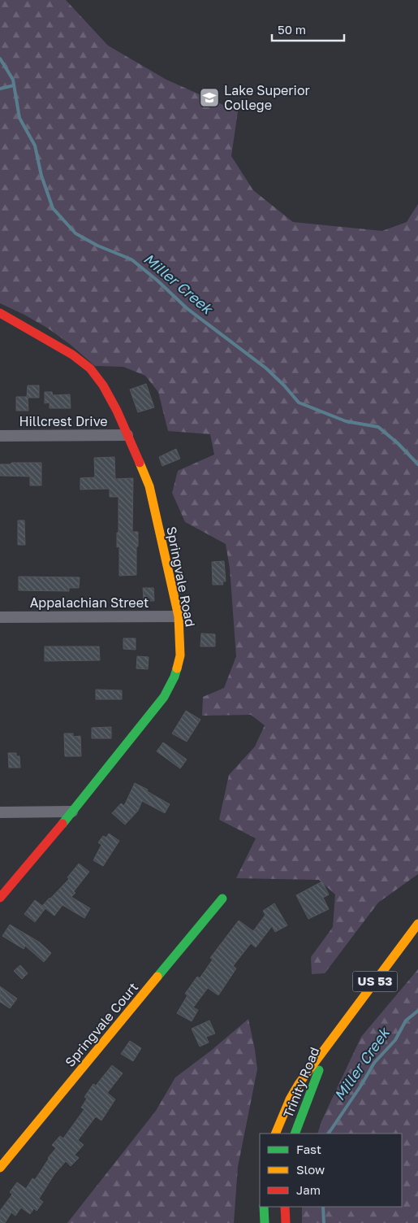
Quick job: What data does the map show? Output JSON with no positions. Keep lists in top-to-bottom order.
{
  "streets": {
    "main road": [
      "Springvale Road",
      "US 53",
      "Springvale Court",
      "Trinity Road"
    ],
    "street": ["Hillcrest Drive", "Appalachian Street"]
  },
  "crossings": [
    ["Hillcrest Drive", "Springvale Road"],
    ["Springvale Road", "Appalachian Street"]
  ],
  "water": ["Miller Creek"],
  "places": {
    "school or university": ["Lake Superior College"]
  },
  "legend": ["Fast", "Slow", "Jam"],
  "scale_bar": "50 m"
}
